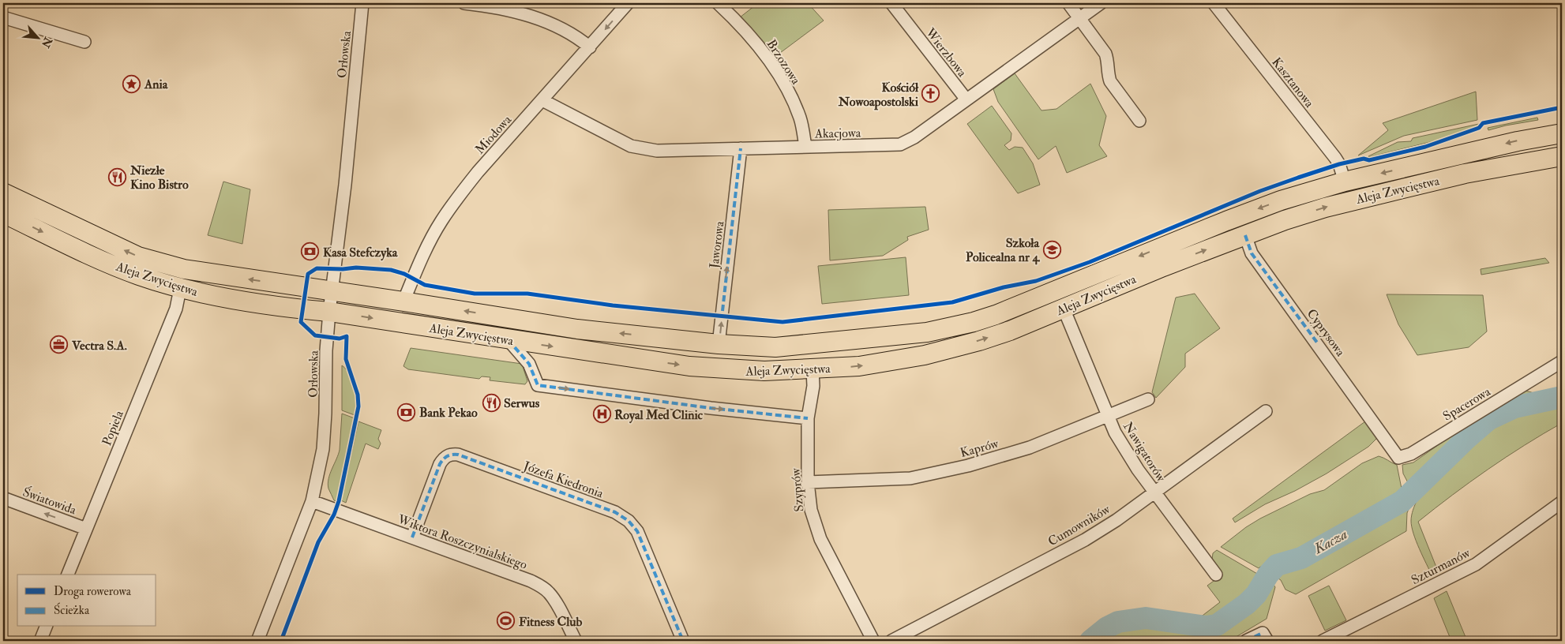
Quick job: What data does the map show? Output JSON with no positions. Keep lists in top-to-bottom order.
{
  "streets": {
    "main road": ["Aleja Zwycięstwa"],
    "street": [
      "Wierzbowa",
      "Orłowska",
      "Brzozowa",
      "Kasztanowa",
      "Akacjowa",
      "Miodowa",
      "Jaworowa",
      "Cyprysowa",
      "Spacerowa",
      "Popiela",
      "Kaprów",
      "Nawigatorów",
      "Józefa Kiedronia",
      "Szyprów",
      "Światowida",
      "Cumowników",
      "Wiktora Roszczynialskiego",
      "Szturmanów"
    ]
  },
  "crossings": [
    ["Wierzbowa", "Akacjowa"],
    ["Orłowska", "Aleja Zwycięstwa"],
    ["Orłowska", "Wiktora Roszczynialskiego"],
    ["Brzozowa", "Akacjowa"],
    ["Kasztanowa", "Aleja Zwycięstwa"],
    ["Akacjowa", "Miodowa"],
    ["Akacjowa", "Jaworowa"],
    ["Miodowa", "Aleja Zwycięstwa"],
    ["Aleja Zwycięstwa", "Jaworowa"],
    ["Aleja Zwycięstwa", "Cyprysowa"],
    ["Aleja Zwycięstwa", "Popiela"],
    ["Aleja Zwycięstwa", "Nawigatorów"],
    ["Aleja Zwycięstwa", "Szyprów"],
    ["Cyprysowa", "Spacerowa"],
    ["Popiela", "Światowida"],
    ["Kaprów", "Nawigatorów"],
    ["Kaprów", "Szyprów"],
    ["Nawigatorów", "Cumowników"],
    ["Józefa Kiedronia", "Wiktora Roszczynialskiego"]
  ],
  "one_way": ["Jaworowa", "Światowida"],
  "water": ["Kacza"],
  "places": {
    "place": ["Ania"],
    "church": ["Kościół Nowoapostolski"],
    "restaurant": ["Niezłe Kino Bistro", "Serwus"],
    "school or university": ["Szkoła Policealna nr 4"],
    "bank": ["Kasa Stefczyka", "Bank Pekao"],
    "office": ["Vectra S.A."],
    "hospital": ["Royal Med Clinic"],
    "sports": ["Fitness Club"]
  },
  "legend": ["Droga rowerowa", "Ścieżka"],
  "north": "bottom right"
}
